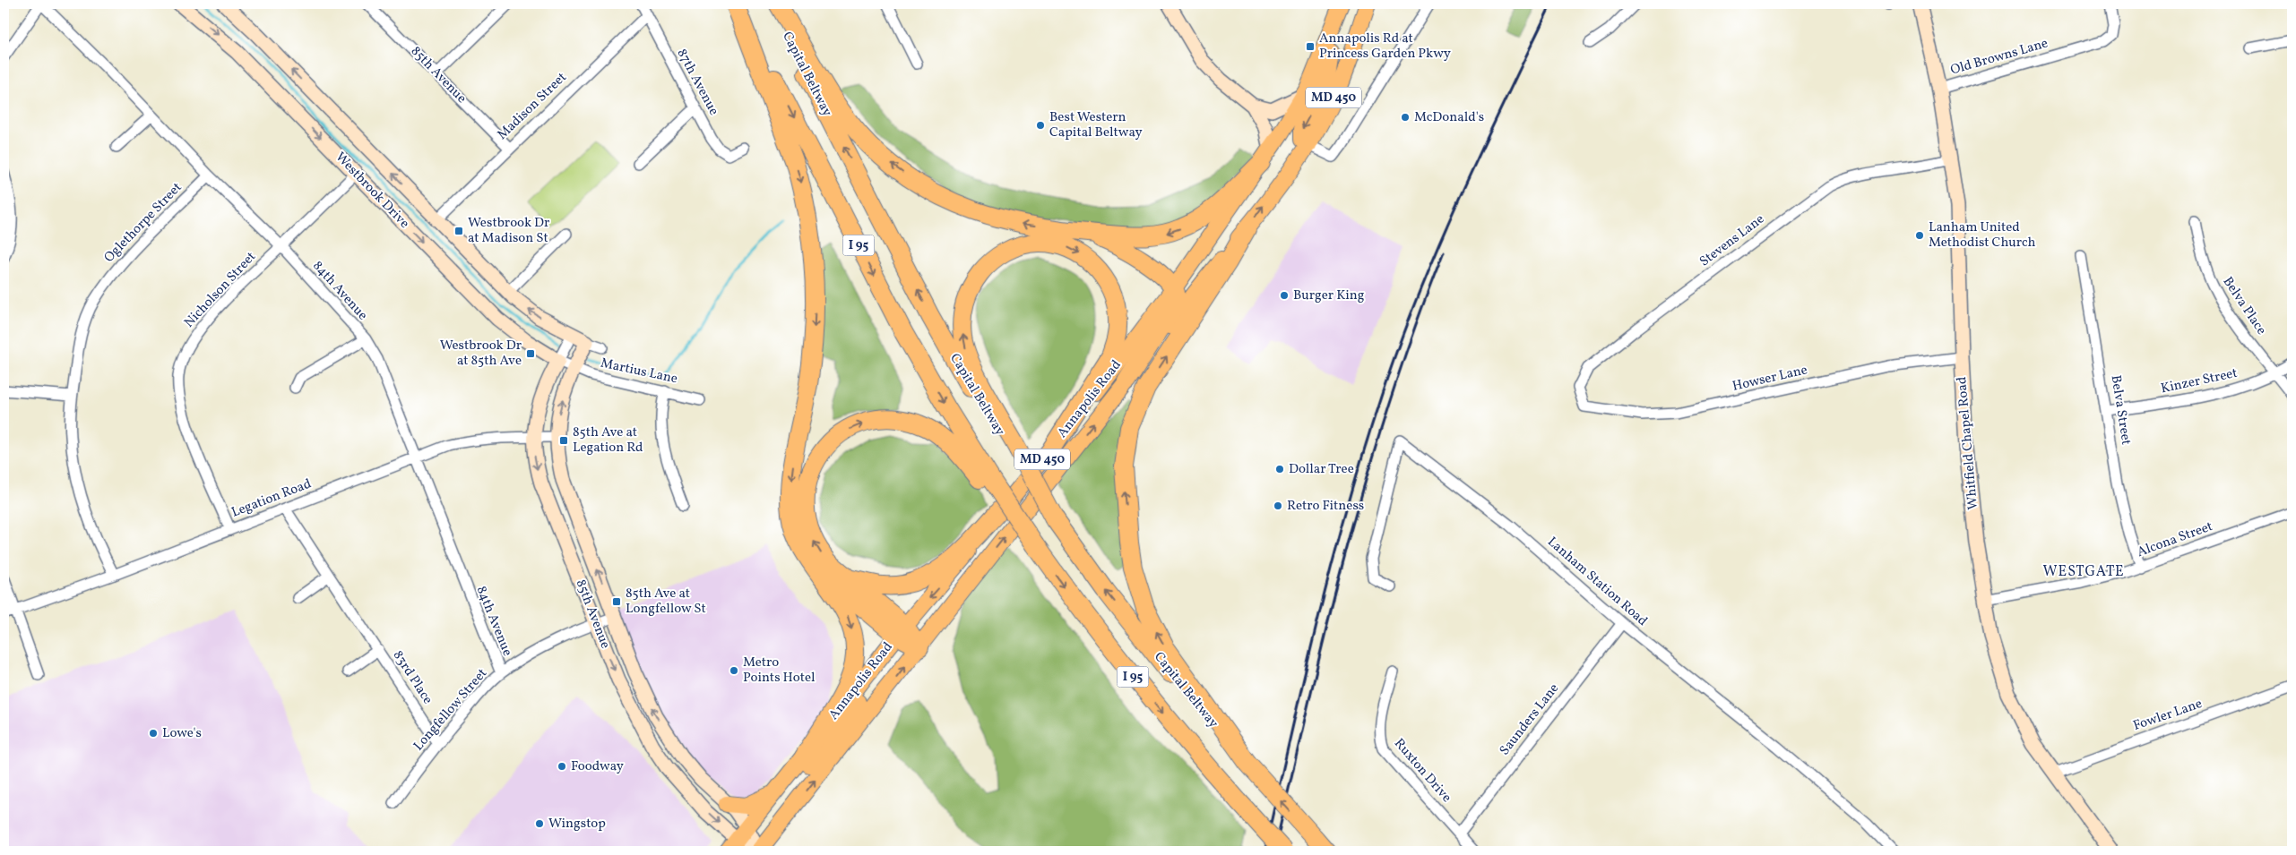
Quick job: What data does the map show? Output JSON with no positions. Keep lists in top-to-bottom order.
{
  "streets": {
    "highway": ["Capital Beltway", "I 95"],
    "main road": ["MD 450", "Annapolis Road"],
    "street": [
      "Old Browns Lane",
      "85th Avenue",
      "87th Avenue",
      "Madison Street",
      "Westbrook Drive",
      "Oglethorpe Street",
      "Stevens Lane",
      "Nicholson Street",
      "84th Avenue",
      "Belva Place",
      "Martius Lane",
      "Howser Lane",
      "Kinzer Street",
      "Belva Street",
      "Whitfield Chapel Road",
      "Legation Road",
      "Alcona Street",
      "Lanham Station Road",
      "83rd Place",
      "Longfellow Street",
      "Fowler Lane",
      "Saunders Lane",
      "Ruxton Drive"
    ]
  },
  "crossings": [
    ["Old Browns Lane", "Whitfield Chapel Road"],
    ["85th Avenue", "Madison Street"],
    ["85th Avenue", "Westbrook Drive"],
    ["85th Avenue", "Martius Lane"],
    ["85th Avenue", "Annapolis Road"],
    ["85th Avenue", "Legation Road"],
    ["85th Avenue", "Longfellow Street"],
    ["87th Avenue", "Madison Street"],
    ["Madison Street", "Westbrook Drive"],
    ["Westbrook Drive", "Nicholson Street"],
    ["Westbrook Drive", "Martius Lane"],
    ["Oglethorpe Street", "84th Avenue"],
    ["Oglethorpe Street", "Legation Road"],
    ["Stevens Lane", "Howser Lane"],
    ["Stevens Lane", "Whitfield Chapel Road"],
    ["Nicholson Street", "84th Avenue"],
    ["Nicholson Street", "Legation Road"],
    ["84th Avenue", "Legation Road"],
    ["84th Avenue", "Longfellow Street"],
    ["Belva Place", "Kinzer Street"],
    ["Howser Lane", "Whitfield Chapel Road"],
    ["Kinzer Street", "Belva Street"],
    ["Belva Street", "Alcona Street"],
    ["Whitfield Chapel Road", "Alcona Street"],
    ["Whitfield Chapel Road", "Fowler Lane"],
    ["Legation Road", "83rd Place"],
    ["Lanham Station Road", "Saunders Lane"],
    ["83rd Place", "Longfellow Street"],
    ["Saunders Lane", "Ruxton Drive"]
  ],
  "districts": ["WESTGATE"],
  "places": {
    "transit": [
      "Annapolis Rd at Princess Garden Pkwy",
      "Westbrook Dr at Madison St",
      "Westbrook Dr at 85th Ave",
      "85th Ave at Legation Rd",
      "85th Ave at Longfellow St"
    ],
    "other": [
      "McDonald's",
      "Best Western Capital Beltway",
      "Lanham United Methodist Church",
      "Burger King",
      "Dollar Tree",
      "Retro Fitness",
      "Metro Points Hotel",
      "Lowe's",
      "Foodway",
      "Wingstop"
    ]
  }
}
